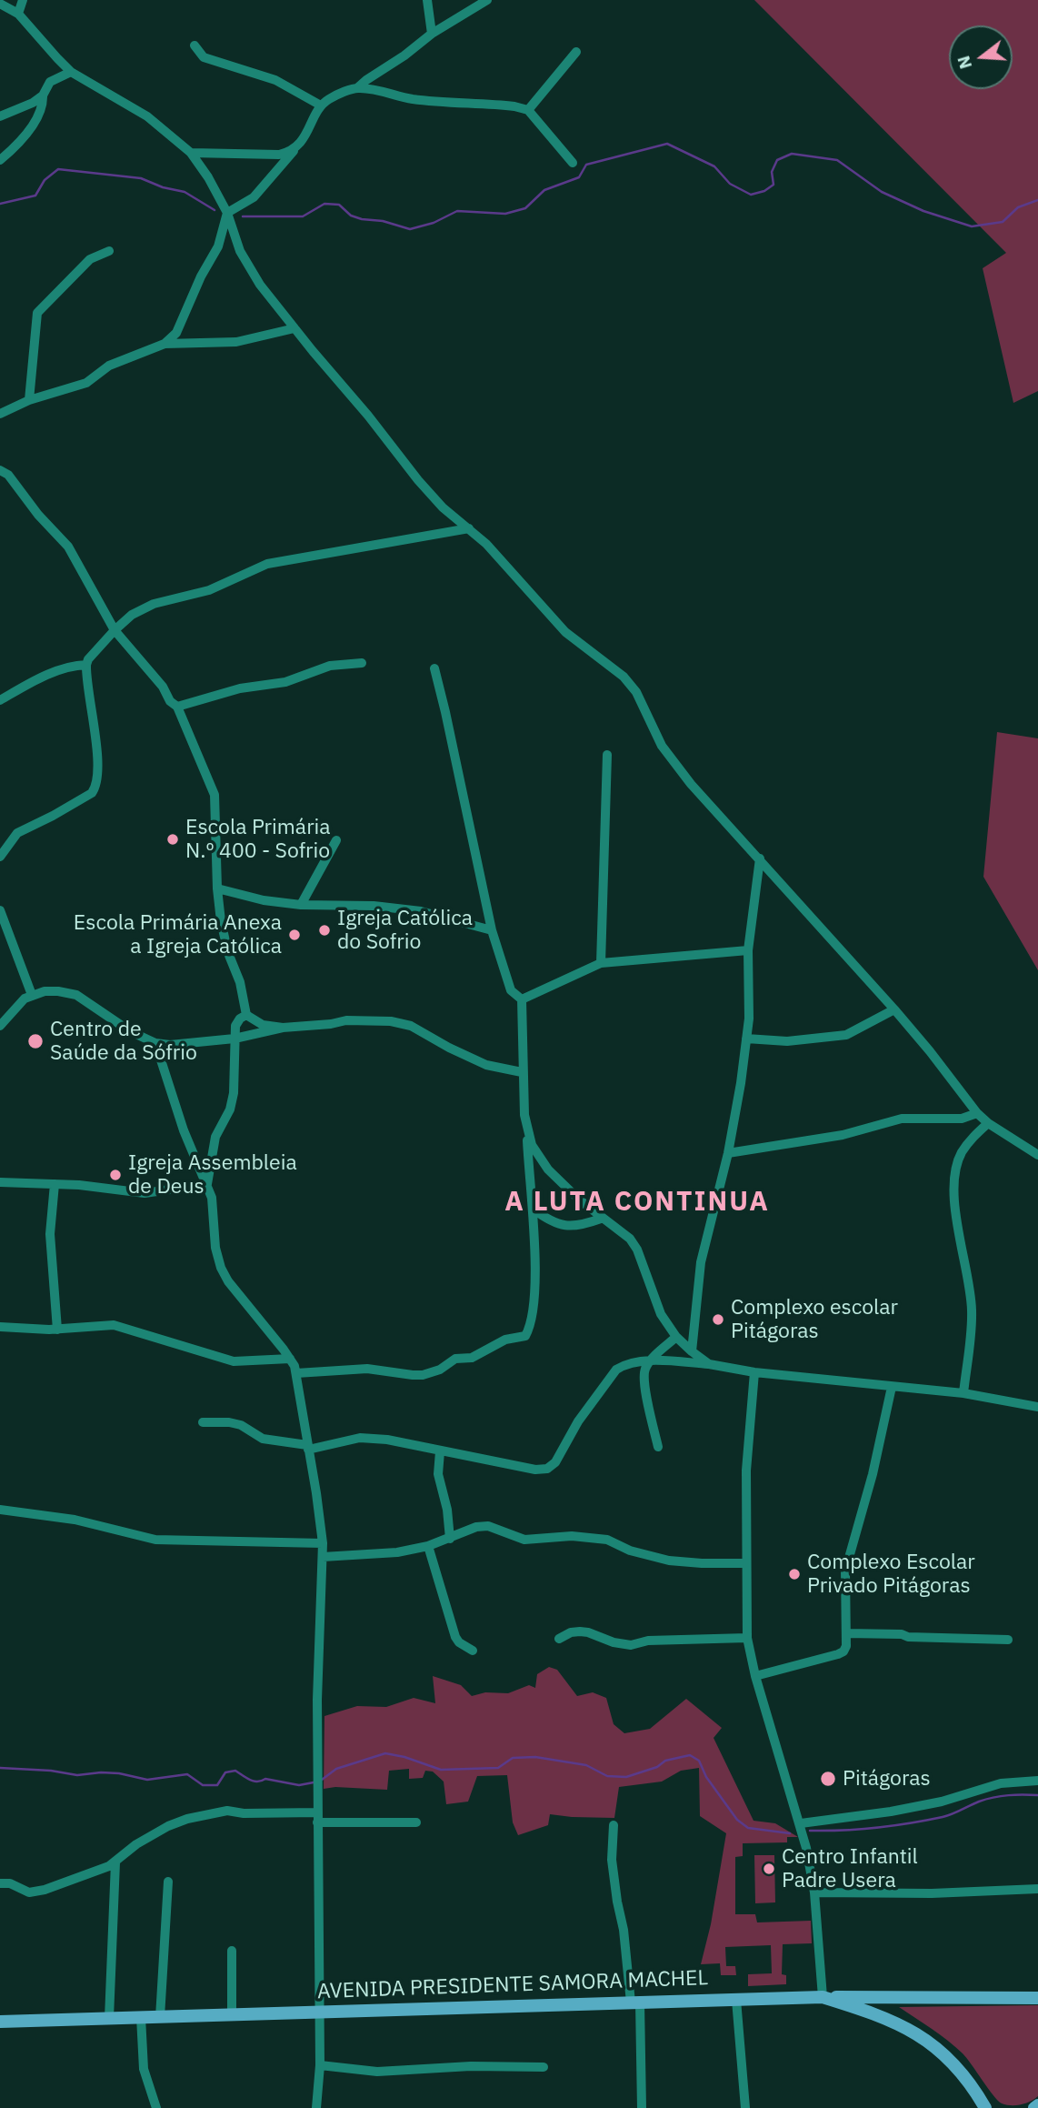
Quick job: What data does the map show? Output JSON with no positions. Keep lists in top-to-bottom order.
{
  "streets": {
    "main road": ["AVENIDA PRESIDENTE SAMORA MACHEL"]
  },
  "districts": ["A LUTA CONTINUA"],
  "places": [
    "Escola Primária N.º 400 - Sofrio",
    "Igreja Católica do Sofrio",
    "Escola Primária Anexa a Igreja Católica",
    "Centro de Saúde da Sófrio",
    "Igreja Assembleia de Deus",
    "Complexo escolar Pitágoras",
    "Complexo Escolar Privado Pitágoras",
    "Pitágoras",
    "Centro Infantil Padre Usera"
  ],
  "north": "left"
}
